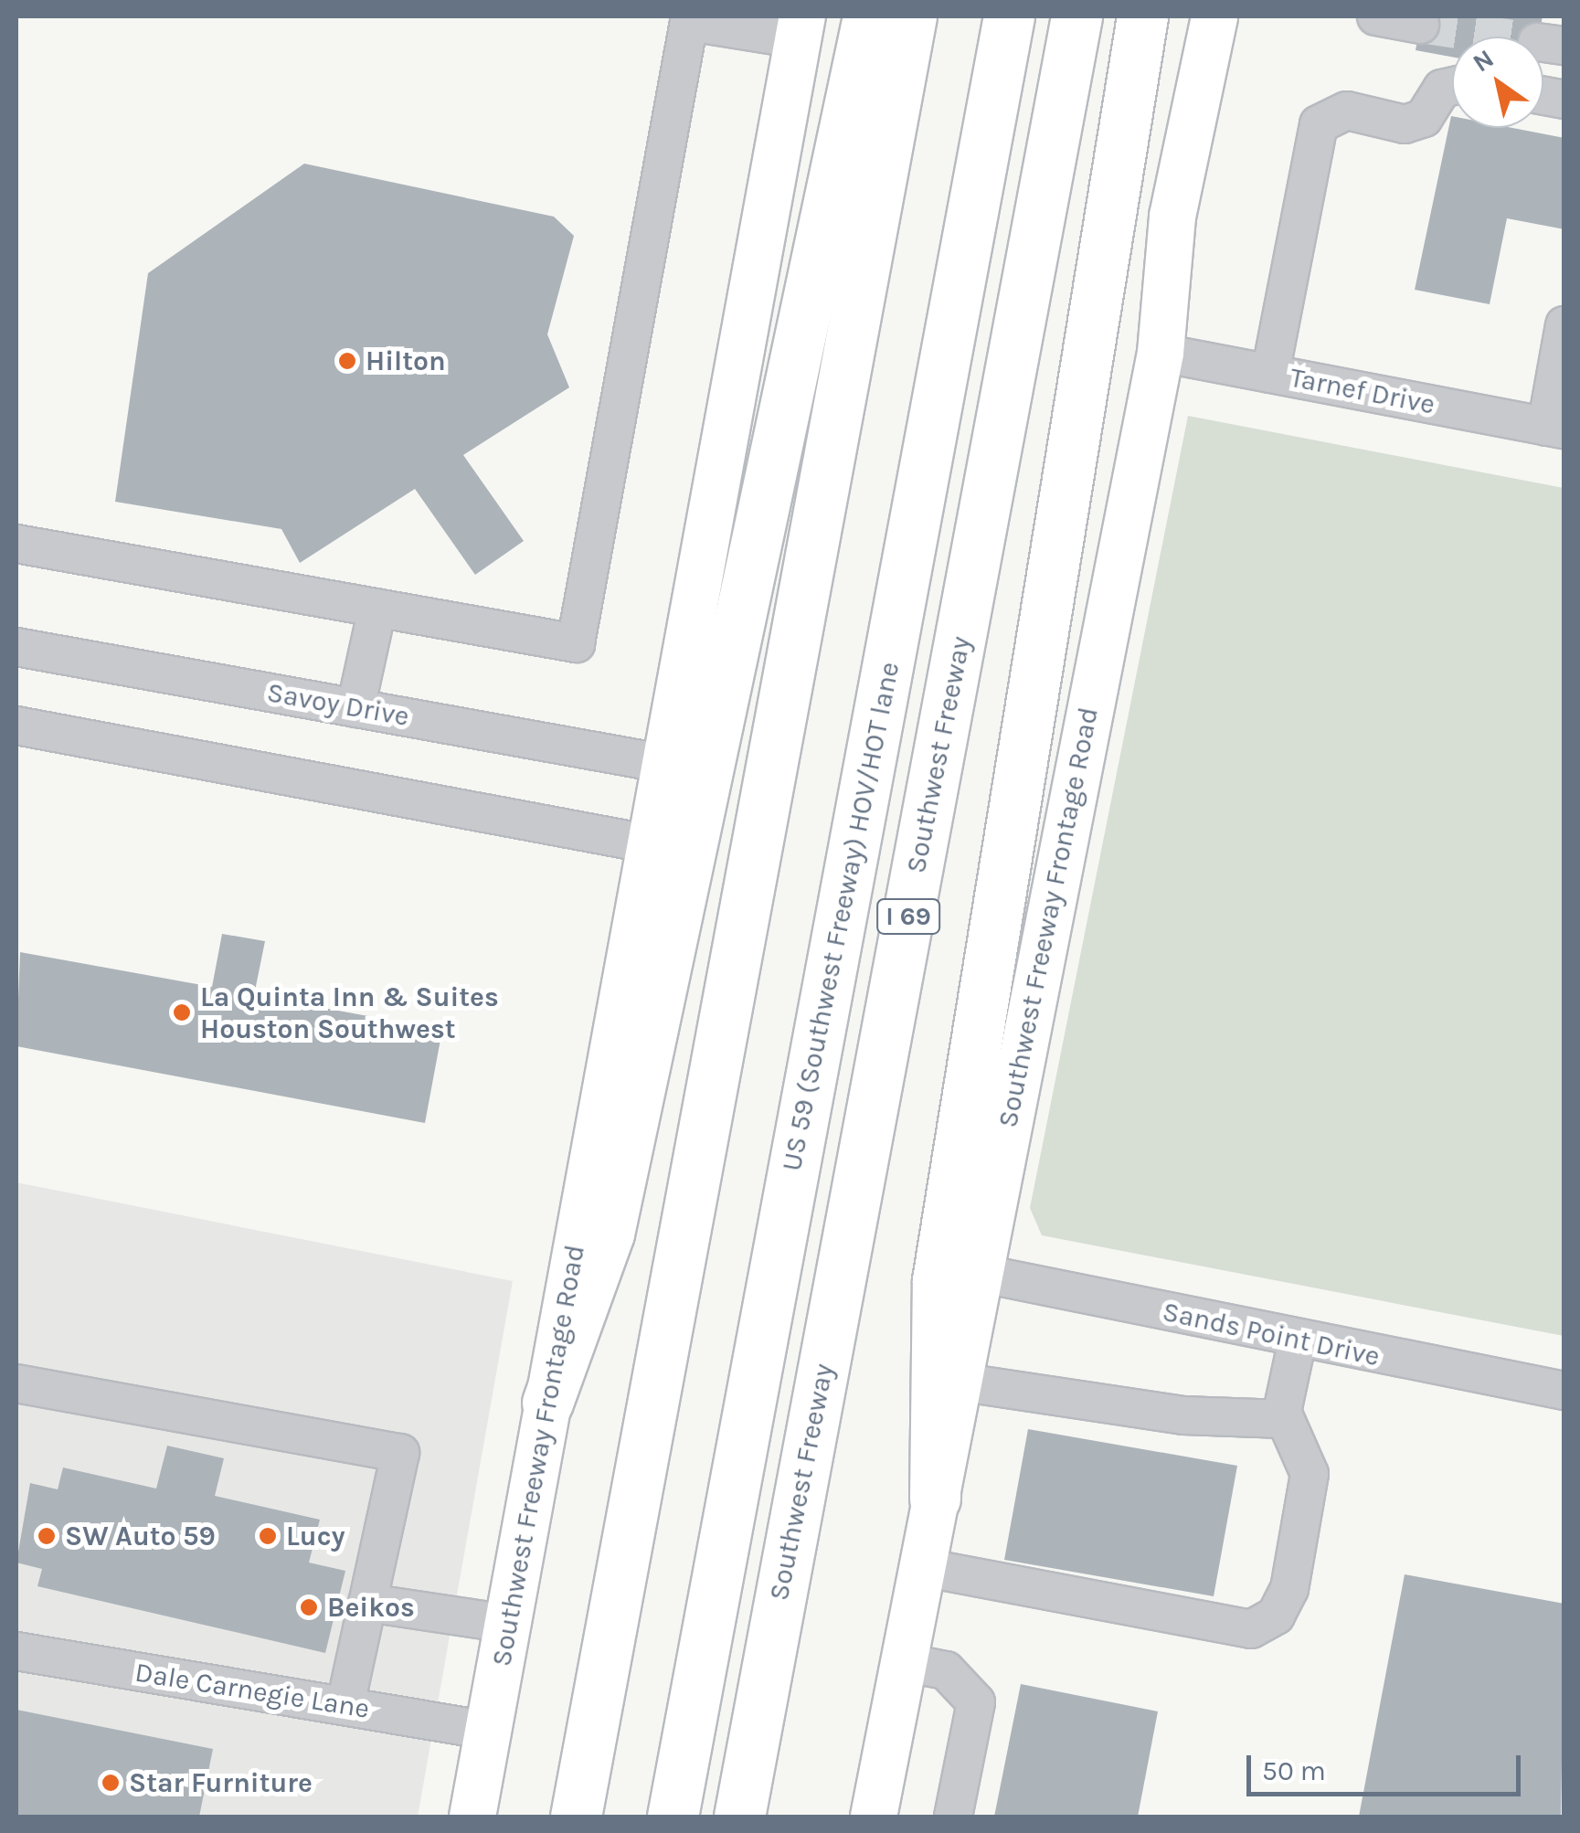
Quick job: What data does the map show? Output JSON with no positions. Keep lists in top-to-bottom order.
{
  "streets": {
    "highway": ["Southwest Freeway", "US 59 (Southwest Freeway) HOV/HOT lane", "I 69"],
    "main road": ["Southwest Freeway Frontage Road"],
    "street": [
      "Tarnef Drive",
      "Savoy Drive",
      "Sands Point Drive",
      "Dale Carnegie Lane"
    ]
  },
  "crossings": [
    ["Tarnef Drive", "Southwest Freeway Frontage Road"],
    ["Savoy Drive", "Southwest Freeway Frontage Road"],
    ["Southwest Freeway Frontage Road", "Sands Point Drive"],
    ["Southwest Freeway Frontage Road", "Dale Carnegie Lane"]
  ],
  "places": [
    "Hilton",
    "La Quinta Inn & Suites Houston Southwest",
    "SW Auto 59",
    "Lucy",
    "Beikos",
    "Star Furniture"
  ],
  "scale_bar": "50 m",
  "north": "top left"
}
